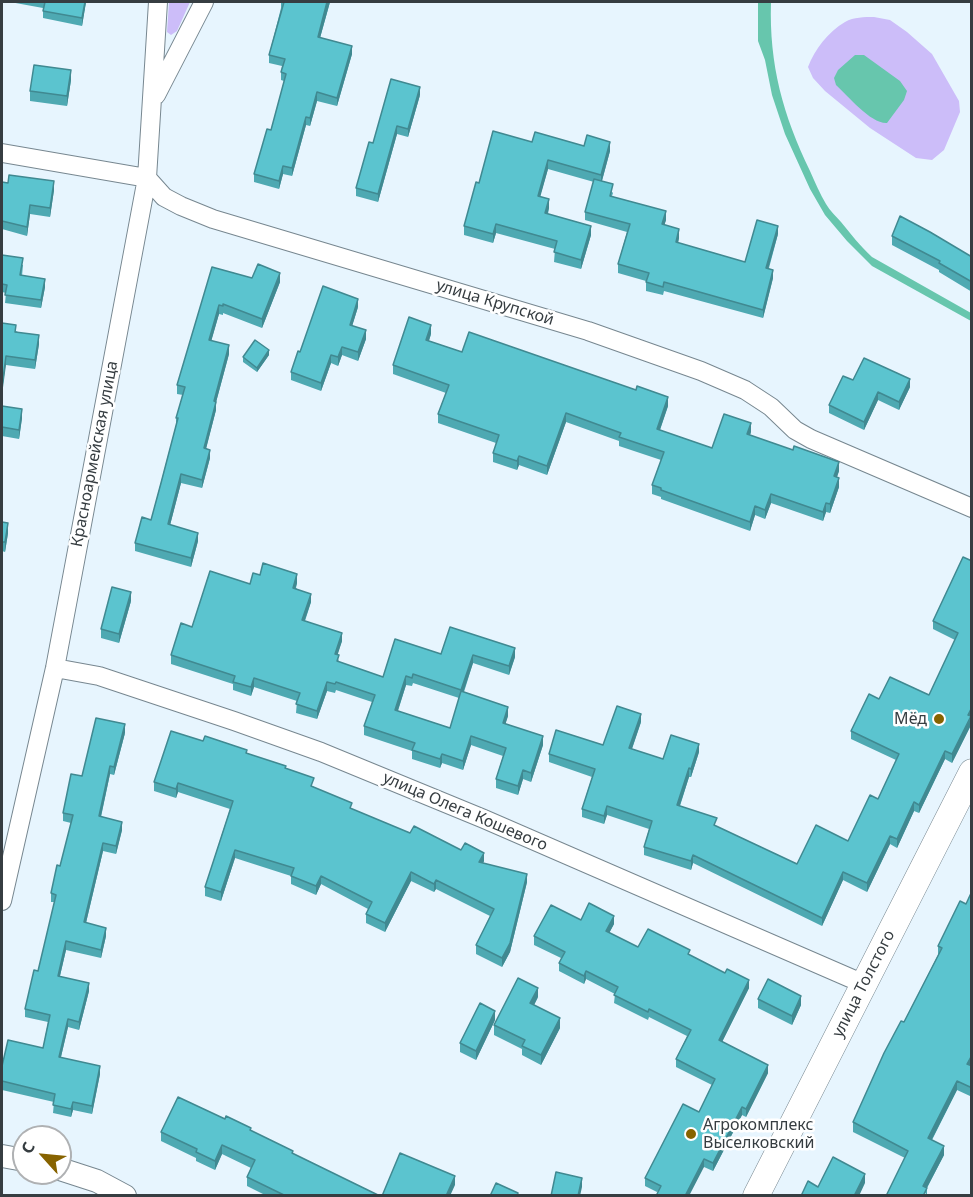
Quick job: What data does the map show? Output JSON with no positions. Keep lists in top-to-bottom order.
{
  "streets": {
    "main road": ["улица Толстого"],
    "street": ["улица Крупской", "Красноармейская улица", "улица Олега Кошевого"]
  },
  "crossings": [
    ["улица Крупской", "Красноармейская улица"],
    ["Красноармейская улица", "улица Олега Кошевого"],
    ["улица Олега Кошевого", "улица Толстого"]
  ],
  "places": ["Мёд", "Агрокомплекс Выселковский"],
  "north": "top left"
}
